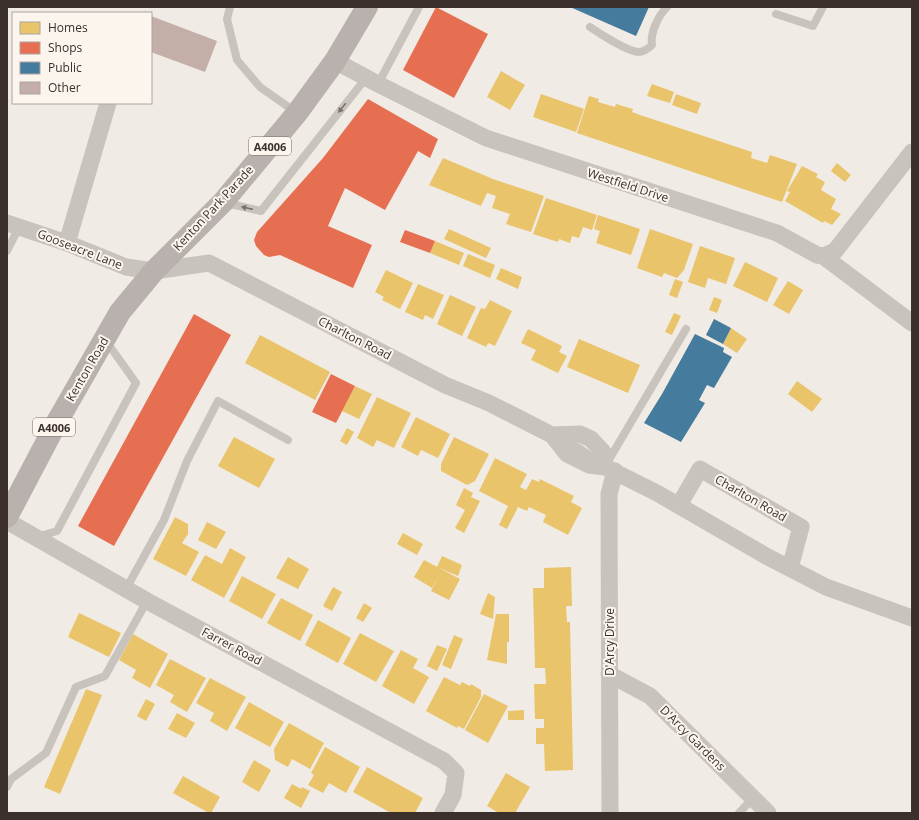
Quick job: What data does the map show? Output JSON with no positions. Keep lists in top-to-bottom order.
{
  "streets": {
    "main road": ["A4006", "Kenton Park Parade", "Kenton Road"],
    "street": [
      "Westfield Drive",
      "Gooseacre Lane",
      "Charlton Road",
      "D'Arcy Drive",
      "Farrer Road",
      "D'Arcy Gardens"
    ]
  },
  "crossings": [
    ["Westfield Drive", "Kenton Park Parade"],
    ["Kenton Park Parade", "Gooseacre Lane"],
    ["Kenton Park Parade", "Charlton Road"],
    ["Kenton Park Parade", "Kenton Road"],
    ["Gooseacre Lane", "Charlton Road"],
    ["Gooseacre Lane", "Kenton Road"],
    ["Charlton Road", "Kenton Road"],
    ["Charlton Road", "D'Arcy Drive"],
    ["D'Arcy Drive", "D'Arcy Gardens"]
  ],
  "legend": [
    "Homes",
    "Shops",
    "Public",
    "Other"
  ]
}
